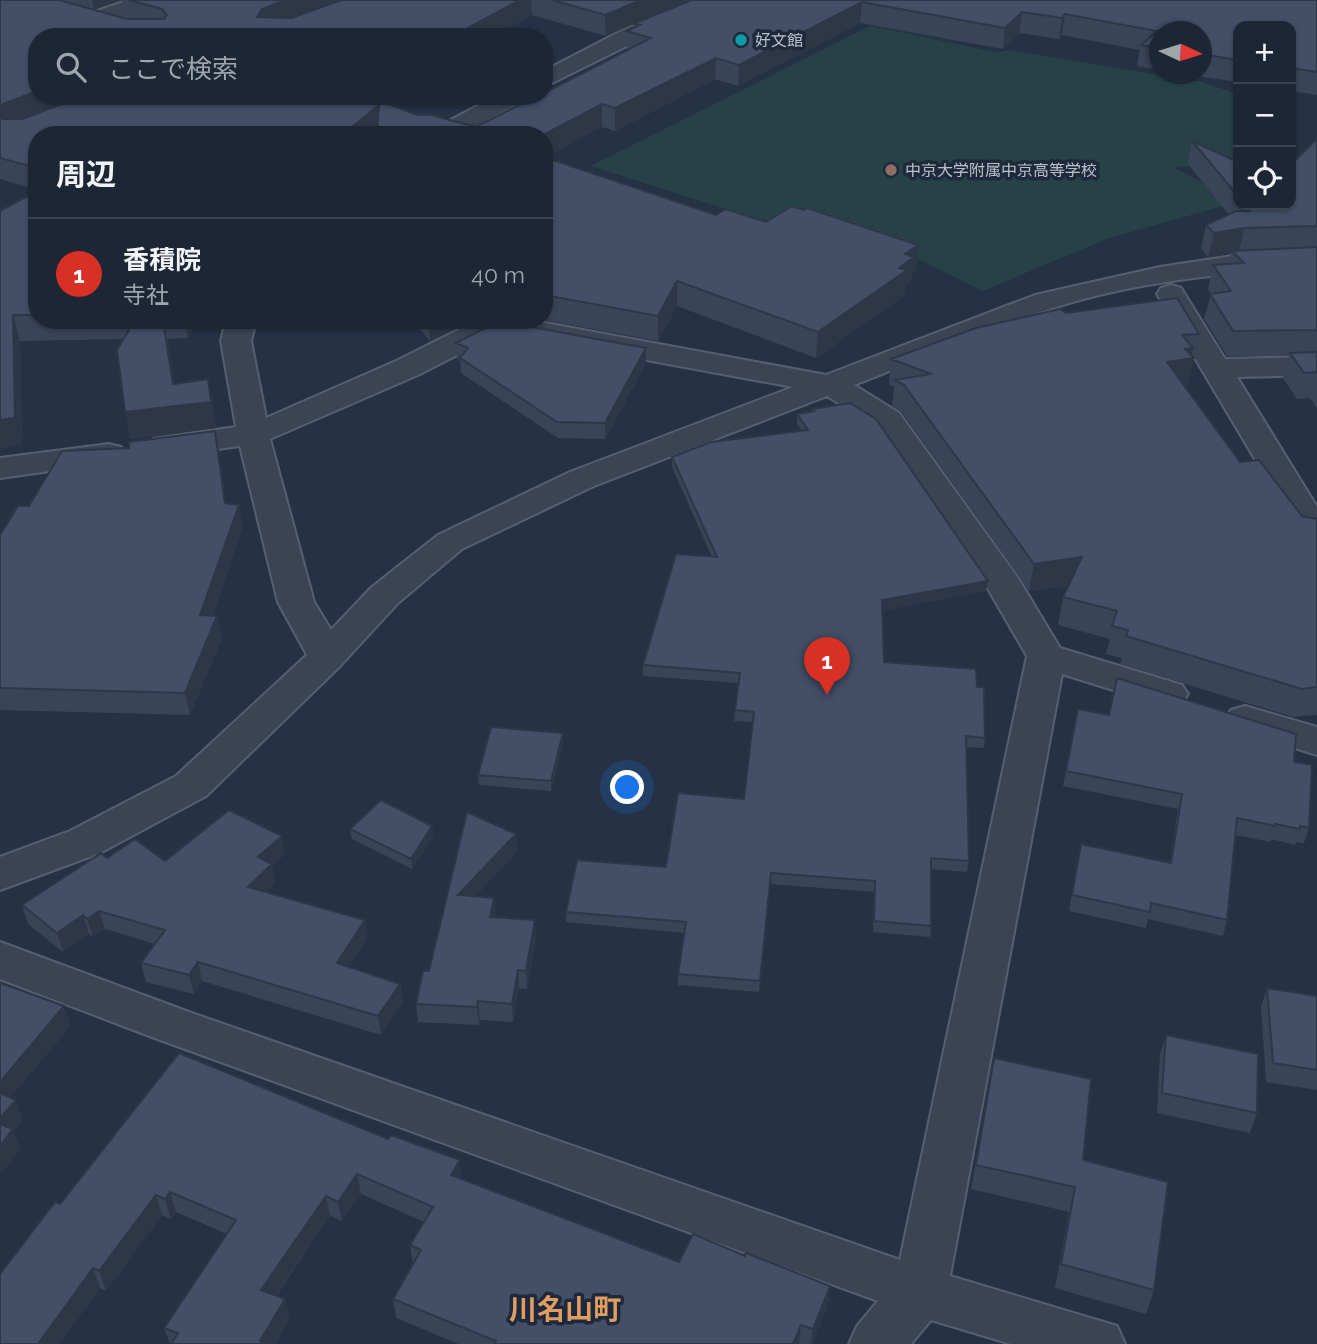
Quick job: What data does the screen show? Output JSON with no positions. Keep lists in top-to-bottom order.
{
  "districts": ["川名山町"],
  "places": ["好文館", "中京大学附属中京高等学校"],
  "north": "right",
  "page": {
    "map_buttons": ["+", "−"],
    "search": "ここで検索",
    "heading": "周辺",
    "list": [
      {
        "mark": "1",
        "name": "香積院",
        "note": "寺社",
        "value": "40 m"
      }
    ],
    "pins": "1"
  }
}
